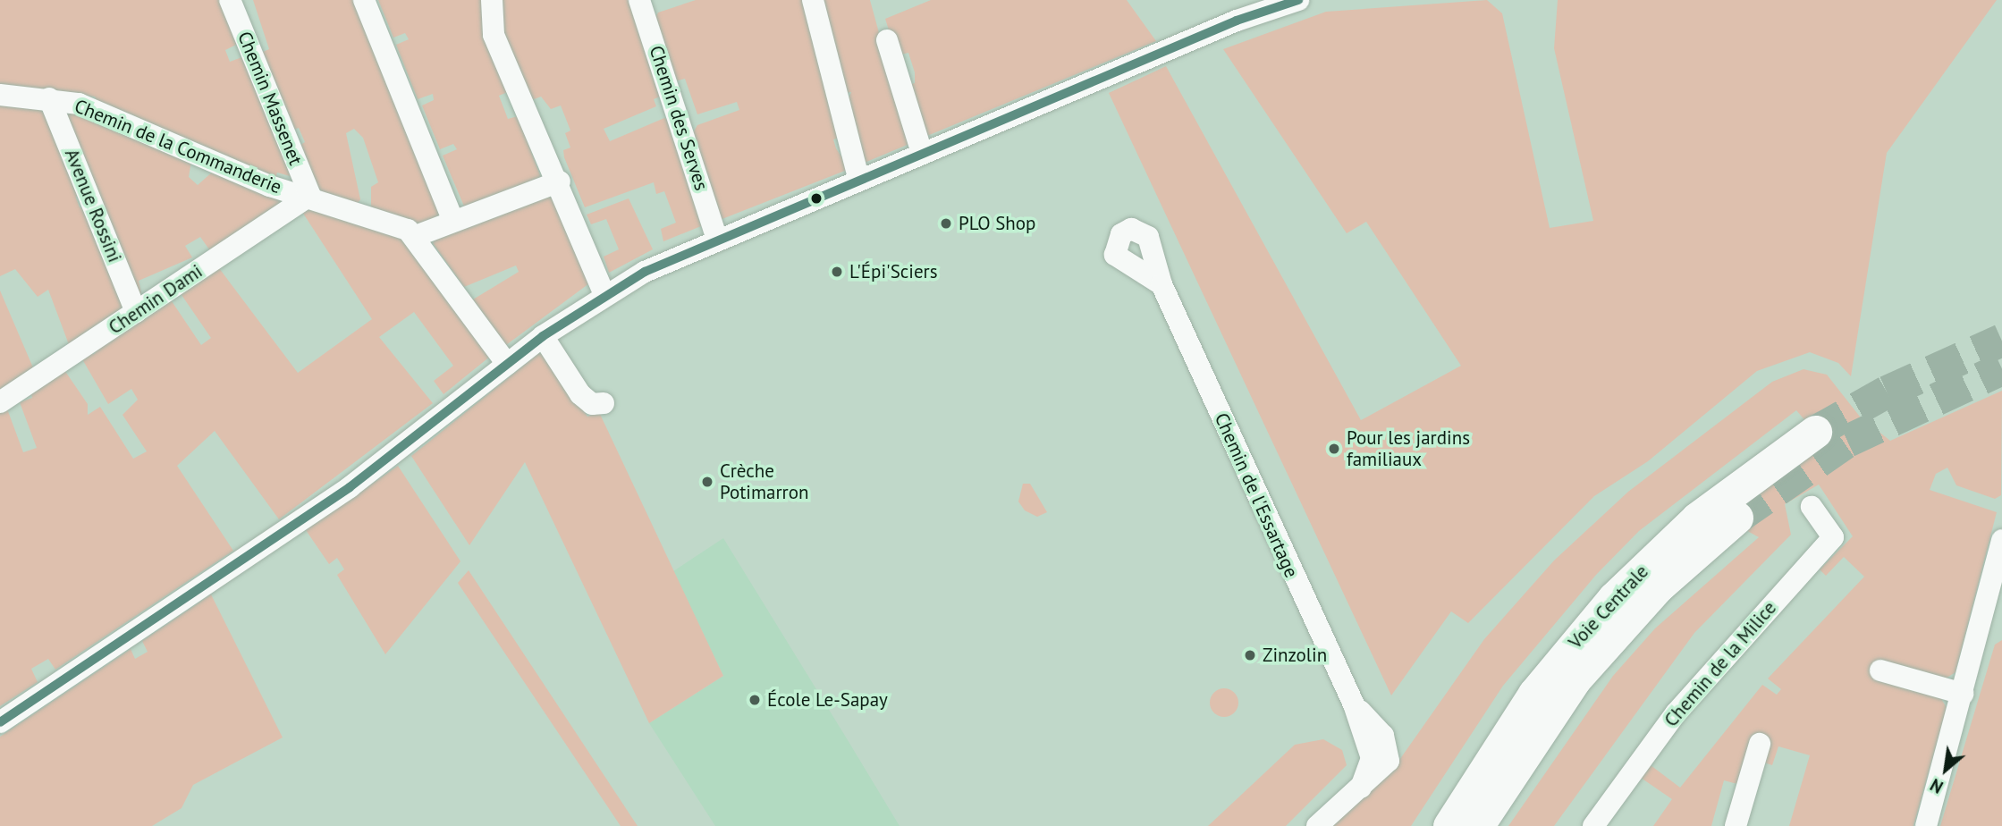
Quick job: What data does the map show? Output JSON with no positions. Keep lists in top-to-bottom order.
{
  "streets": {
    "highway": ["Voie Centrale"],
    "street": [
      "Chemin Massenet",
      "Chemin des Serves",
      "Chemin de la Commanderie",
      "Avenue Rossini",
      "Chemin Dami",
      "Chemin de l'Essartage",
      "Chemin de la Milice"
    ]
  },
  "crossings": [
    ["Chemin Massenet", "Chemin de la Commanderie"],
    ["Chemin Massenet", "Chemin Dami"],
    ["Chemin de la Commanderie", "Avenue Rossini"],
    ["Chemin de la Commanderie", "Chemin Dami"],
    ["Avenue Rossini", "Chemin Dami"]
  ],
  "places": [
    "PLO Shop",
    "L'Épi'Sciers",
    "Pour les jardins familiaux",
    "Crèche Potimarron",
    "Zinzolin",
    "École Le-Sapay"
  ],
  "north": "bottom left"
}
